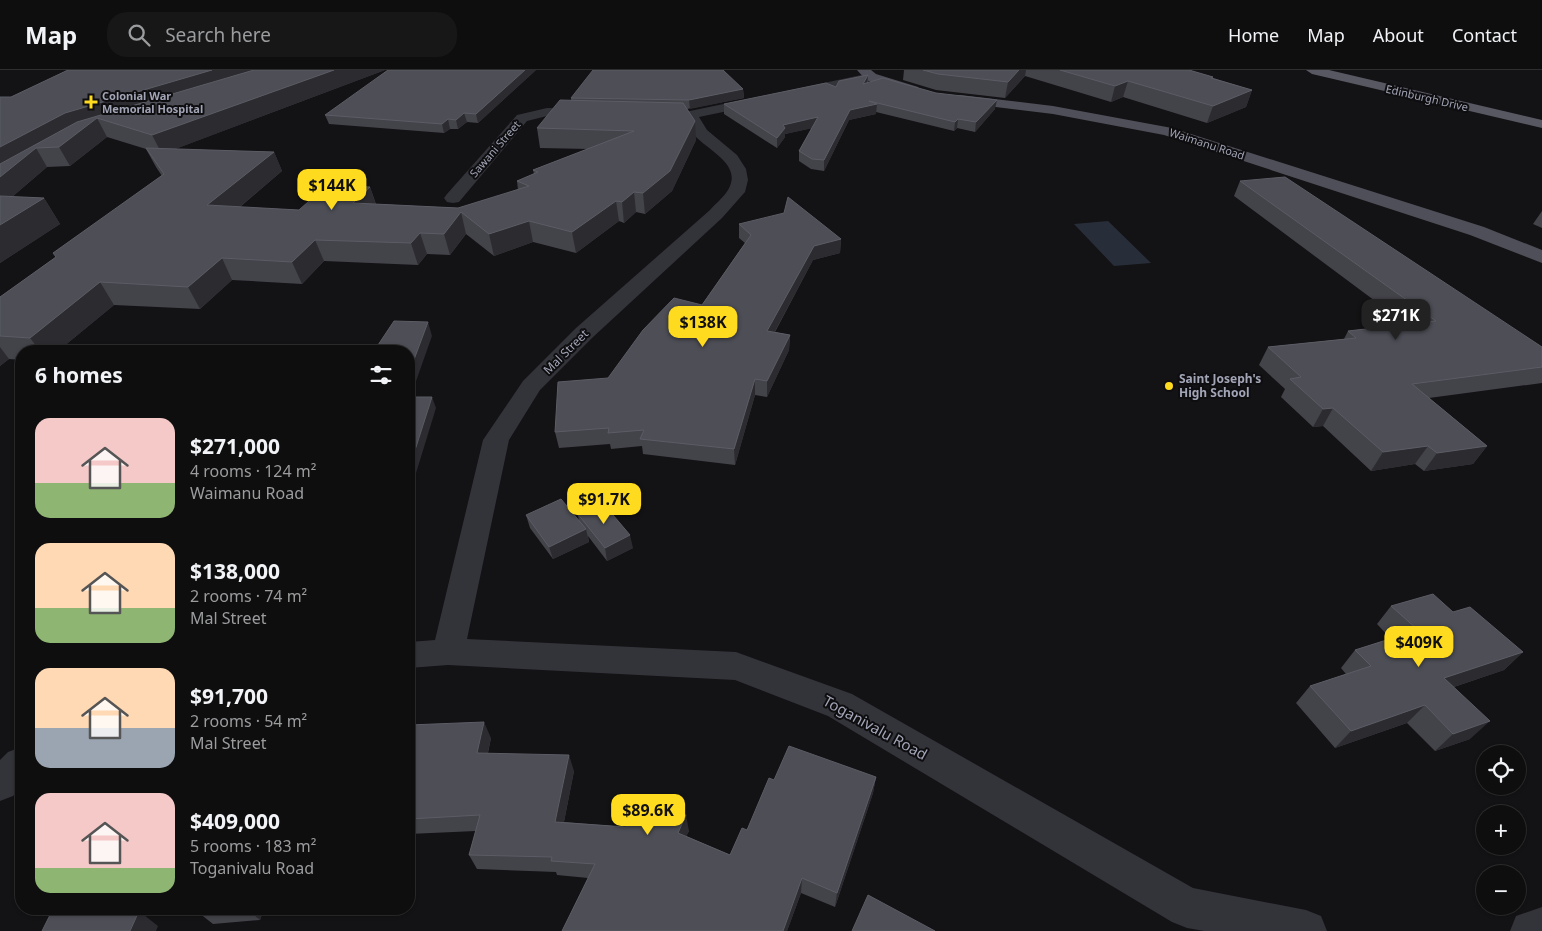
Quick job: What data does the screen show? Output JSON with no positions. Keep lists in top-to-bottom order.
{
  "streets": {
    "highway": ["Edinburgh Drive"],
    "main road": ["Waimanu Road"],
    "street": ["Sawani Street", "Mal Street", "Toganivalu Road"]
  },
  "crossings": [
    ["Mal Street", "Toganivalu Road"]
  ],
  "places": {
    "health": ["Colonial War Memorial Hospital"],
    "other": ["Saint Joseph's High School"]
  },
  "page": {
    "header": "Map",
    "search": "Search here",
    "nav": [
      "Home",
      "Map",
      "About",
      "Contact"
    ],
    "price": [
      "$144K",
      "$271K",
      "$138K",
      "$91.7K",
      "$409K",
      "$89.6K"
    ],
    "heading": "6 homes",
    "list": [
      {
        "name": "$271,000",
        "note": "4 rooms · 124 m² · Waimanu Road"
      },
      {
        "name": "$138,000",
        "note": "2 rooms · 74 m² · Mal Street"
      },
      {
        "name": "$91,700",
        "note": "2 rooms · 54 m² · Mal Street"
      },
      {
        "name": "$409,000",
        "note": "5 rooms · 183 m² · Toganivalu Road"
      }
    ],
    "map_buttons": ["+", "−"]
  }
}
